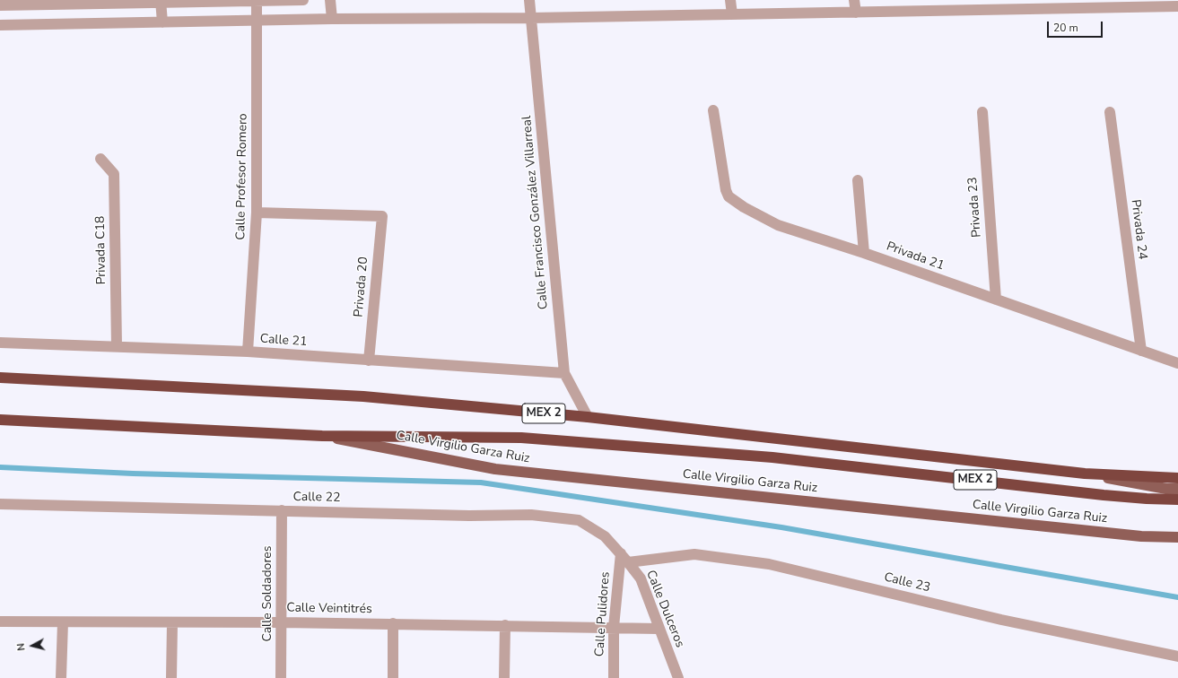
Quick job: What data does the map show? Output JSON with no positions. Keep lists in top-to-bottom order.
{
  "streets": {
    "highway": ["MEX 2"],
    "main road": ["Calle Virgilio Garza Ruiz"],
    "street": [
      "Calle Profesor Romero",
      "Privada 23",
      "Calle Francisco González Villarreal",
      "Privada 24",
      "Privada C18",
      "Privada 21",
      "Privada 20",
      "Calle 21",
      "Calle 22",
      "Calle 23",
      "Calle Soldadores",
      "Calle Veintitrés",
      "Calle Dulceros",
      "Calle Pulidores"
    ]
  },
  "crossings": [
    ["Calle Profesor Romero", "Privada 20"],
    ["Calle Profesor Romero", "Calle 21"],
    ["Privada 23", "Privada 21"],
    ["Calle Francisco González Villarreal", "Calle 21"],
    ["Calle Francisco González Villarreal", "MEX 2"],
    ["Privada 24", "Privada 21"],
    ["Privada C18", "Calle 21"],
    ["Privada 20", "Calle 21"],
    ["MEX 2", "Calle Virgilio Garza Ruiz"],
    ["Calle 22", "Calle Soldadores"],
    ["Calle 22", "Calle Dulceros"],
    ["Calle 22", "Calle Pulidores"],
    ["Calle 23", "Calle Dulceros"],
    ["Calle Soldadores", "Calle Veintitrés"],
    ["Calle Veintitrés", "Calle Dulceros"],
    ["Calle Veintitrés", "Calle Pulidores"],
    ["Calle Dulceros", "Calle Pulidores"]
  ],
  "scale_bar": "20 m",
  "north": "left"
}
